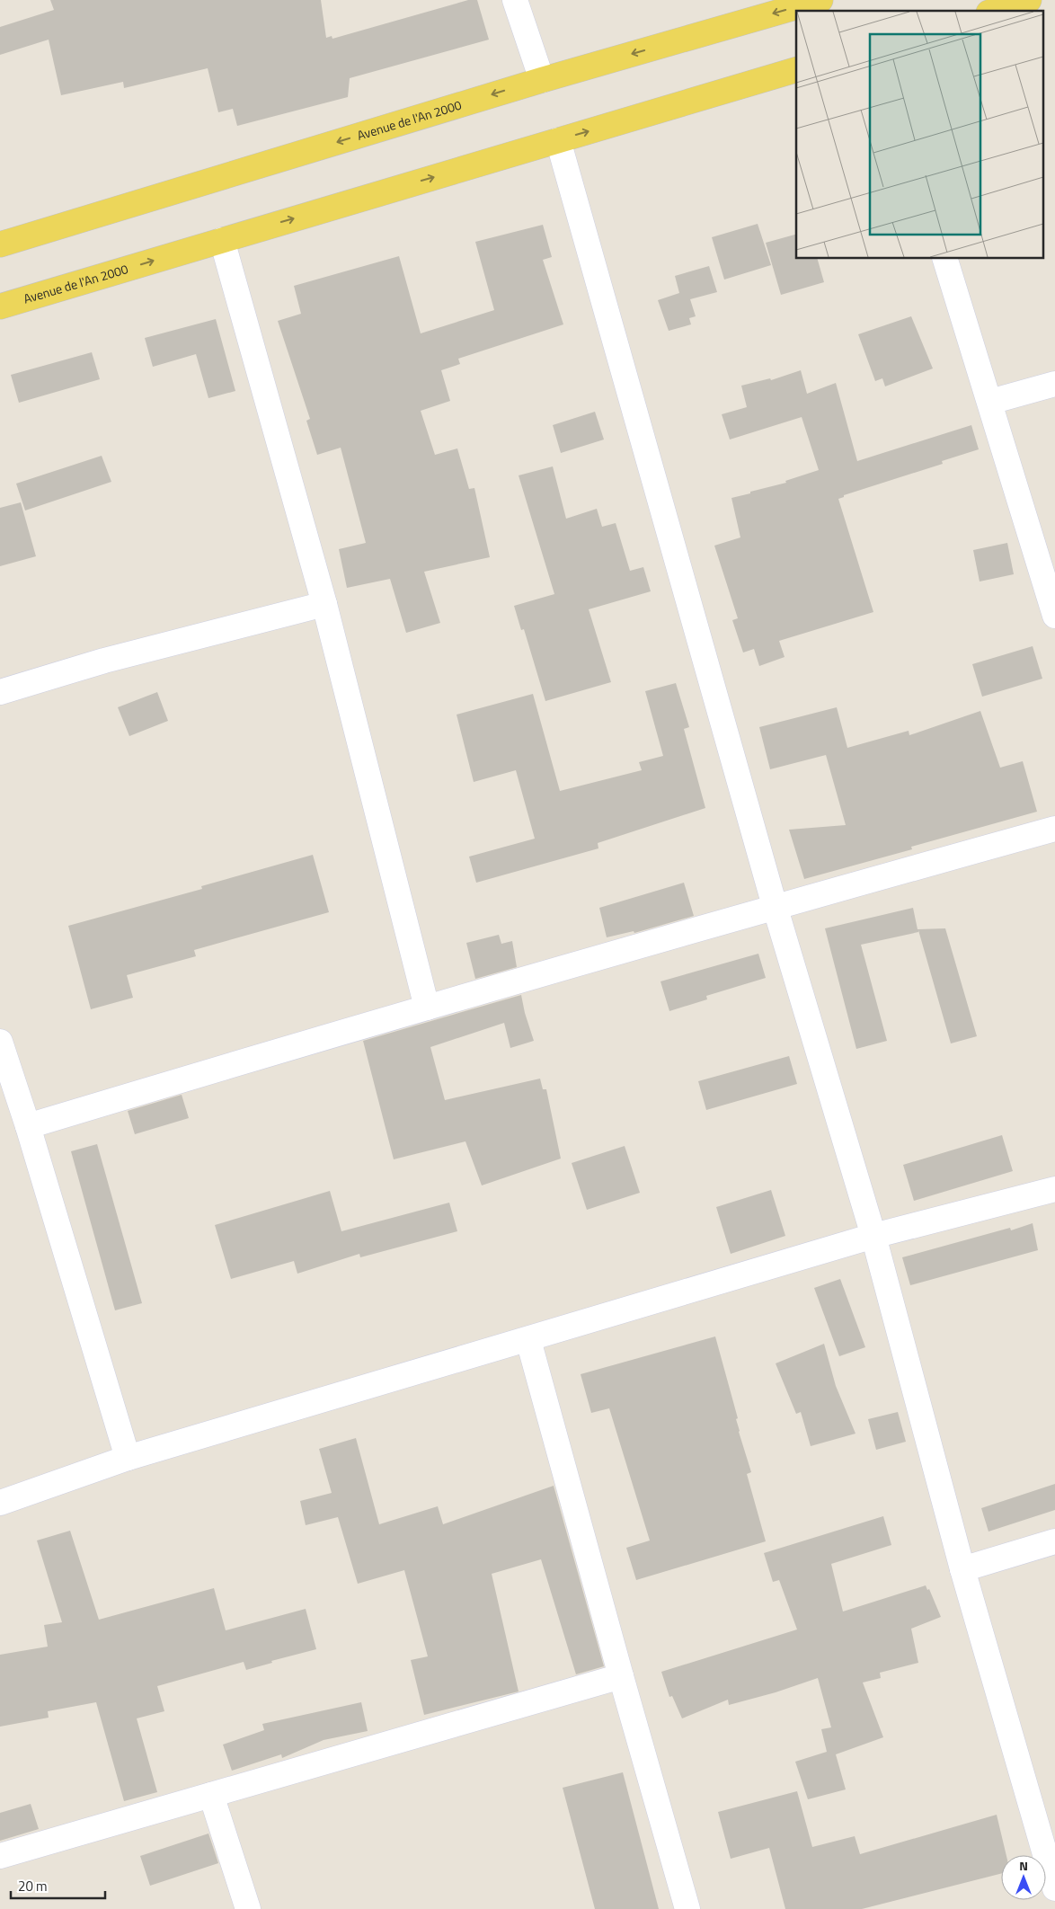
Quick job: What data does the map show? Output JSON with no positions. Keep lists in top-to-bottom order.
{
  "streets": {
    "main road": ["Avenue de l'An 2000"]
  },
  "scale_bar": "20 m",
  "north": "top"
}
